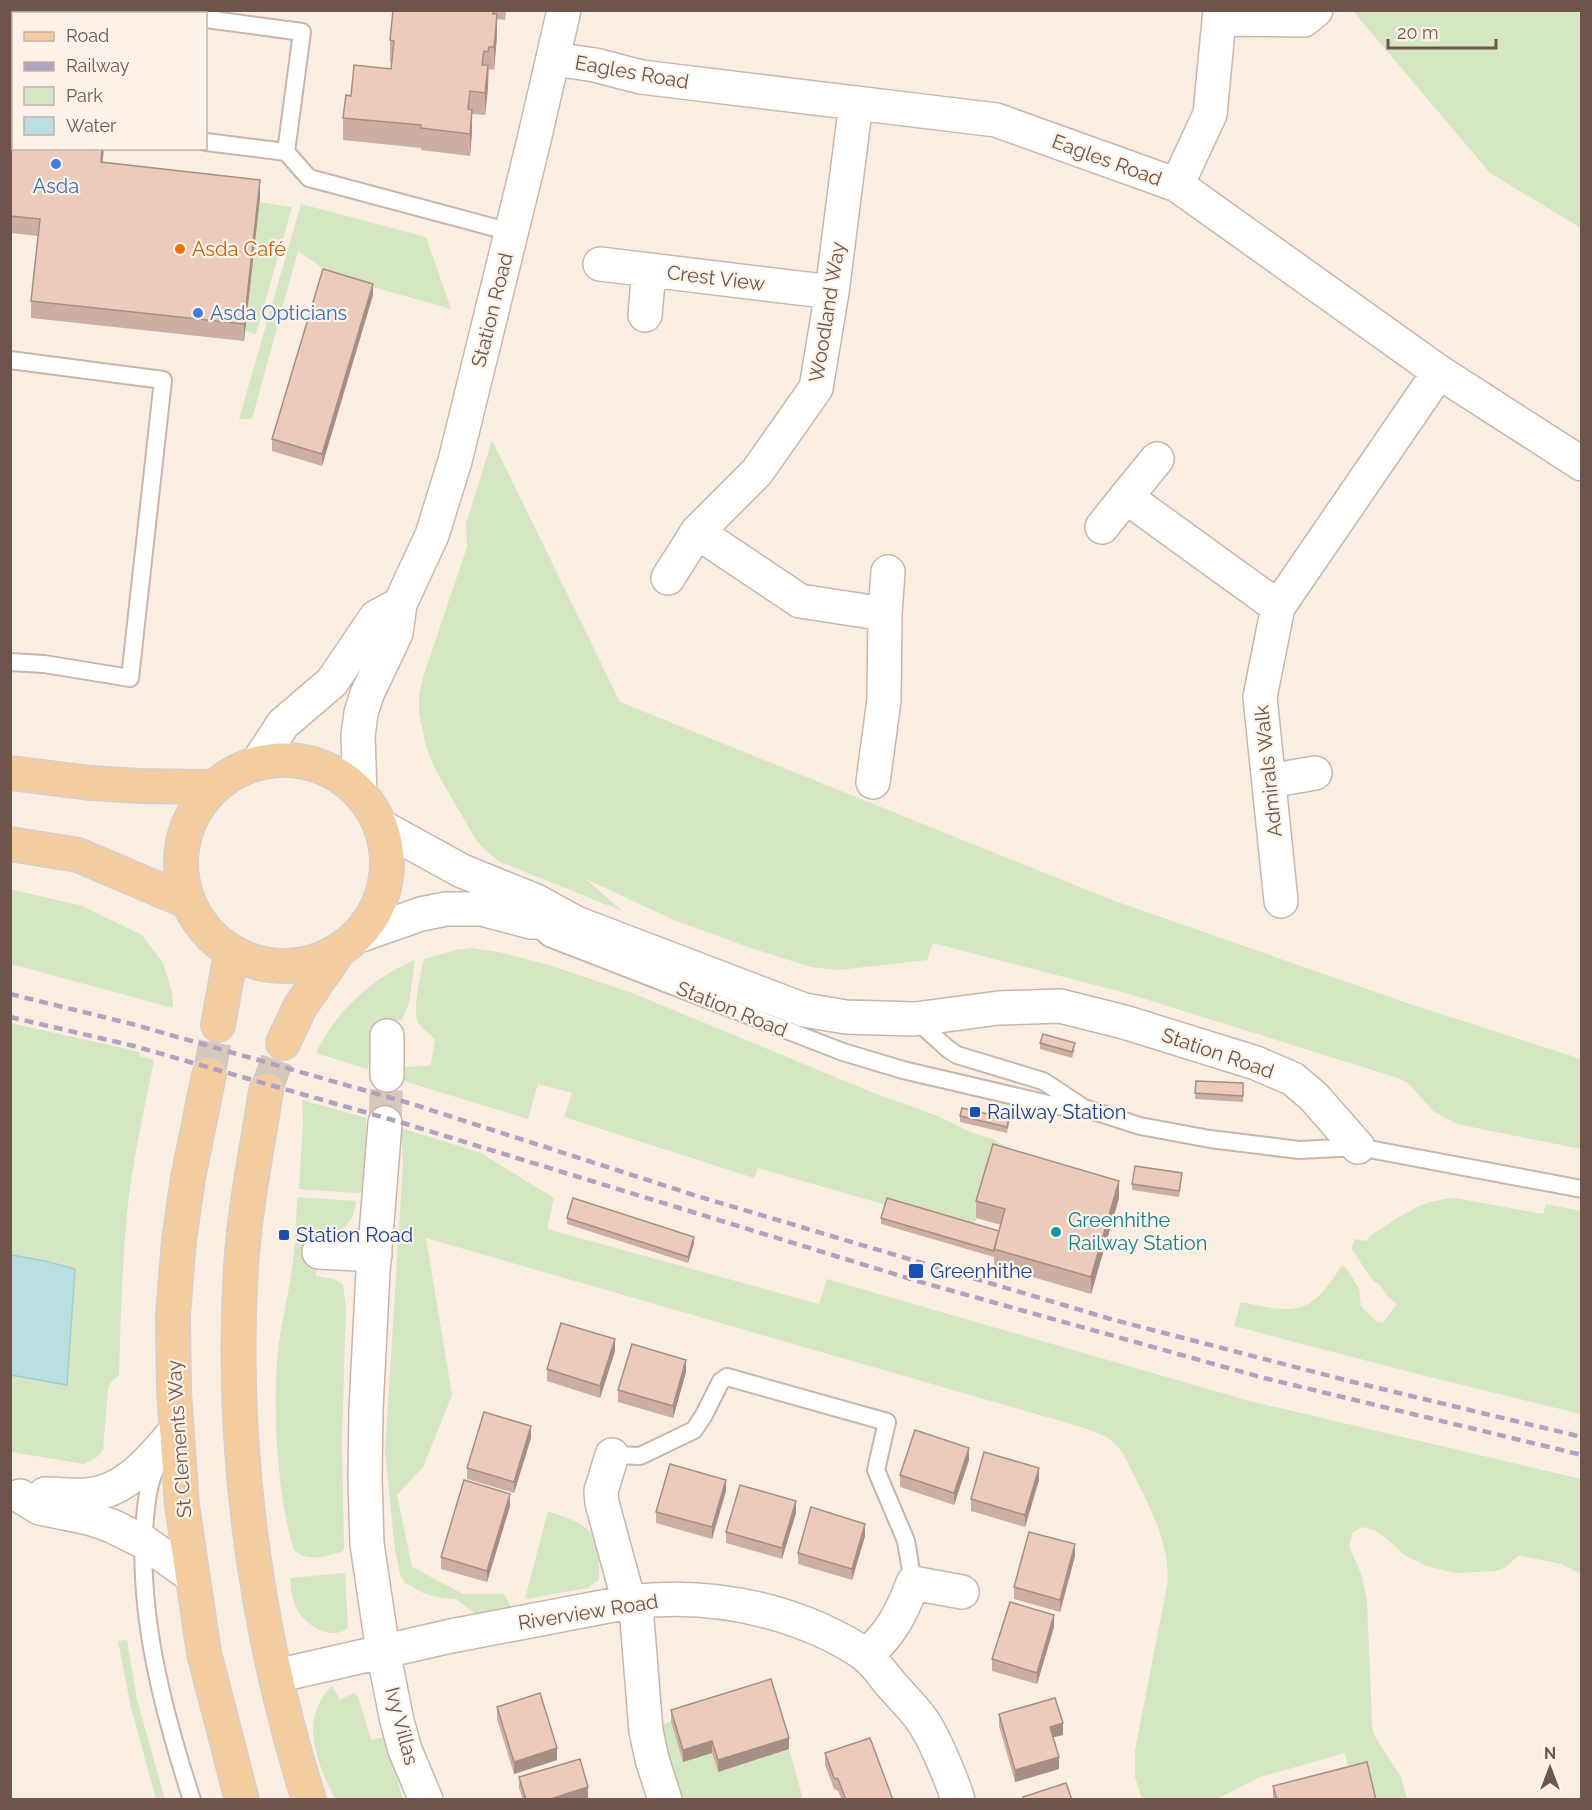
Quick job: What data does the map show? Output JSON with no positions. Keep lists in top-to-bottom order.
{
  "streets": {
    "main road": ["St Clements Way"],
    "street": [
      "Eagles Road",
      "Crest View",
      "Station Road",
      "Woodland Way",
      "Admirals Walk",
      "Riverview Road",
      "Ivy Villas"
    ]
  },
  "crossings": [
    ["Eagles Road", "Station Road"],
    ["Eagles Road", "Woodland Way"],
    ["Eagles Road", "Admirals Walk"],
    ["Crest View", "Woodland Way"],
    ["Riverview Road", "Ivy Villas"]
  ],
  "places": {
    "other": [
      "Asda",
      "Asda Café",
      "Asda Opticians",
      "Greenhithe Railway Station"
    ],
    "transit": ["Railway Station", "Station Road", "Greenhithe"]
  },
  "legend": [
    "Road",
    "Railway",
    "Park",
    "Water"
  ],
  "scale_bar": "20 m",
  "north": "top"
}
